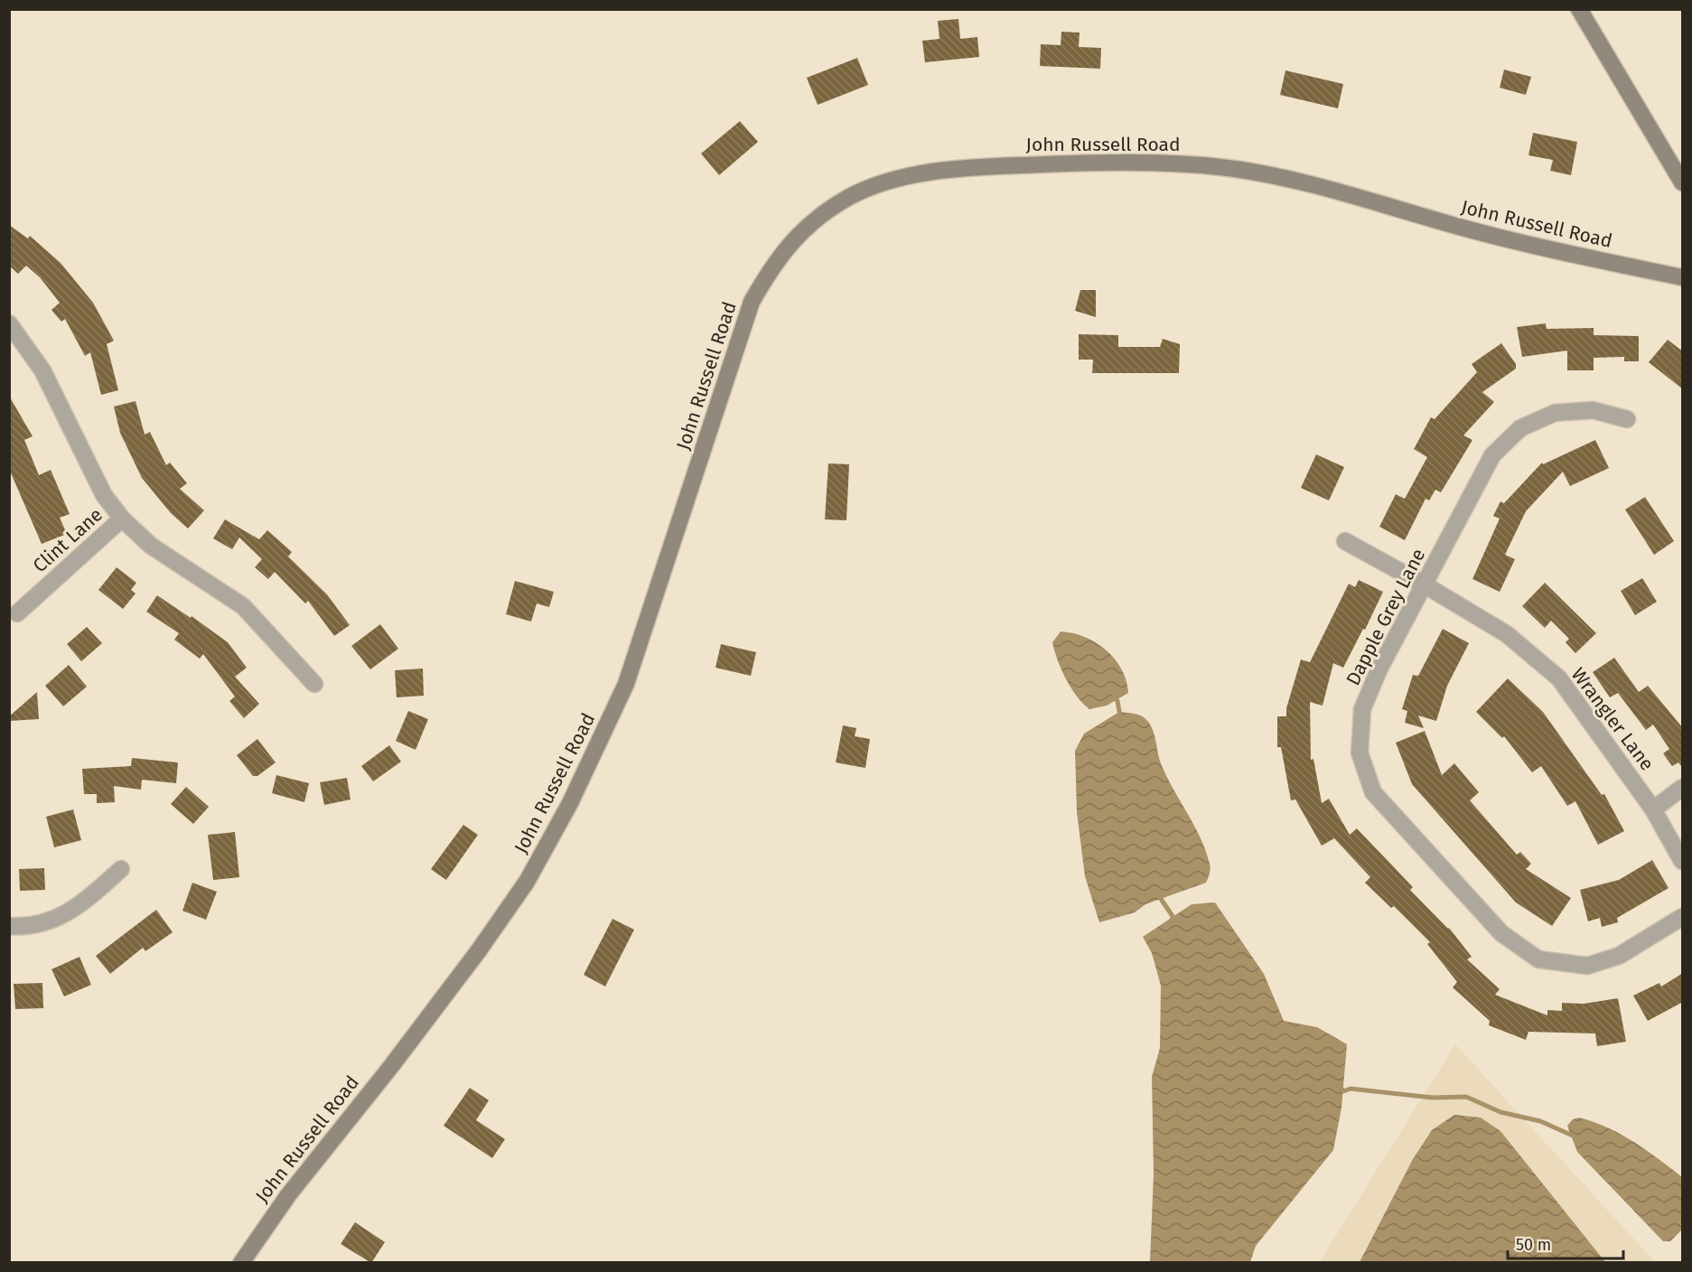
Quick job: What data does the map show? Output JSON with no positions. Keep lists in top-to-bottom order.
{
  "streets": {
    "street": [
      "John Russell Road",
      "Clint Lane",
      "Dapple Grey Lane",
      "Wrangler Lane"
    ]
  },
  "crossings": [
    ["Dapple Grey Lane", "Wrangler Lane"]
  ],
  "scale_bar": "50 m"
}
